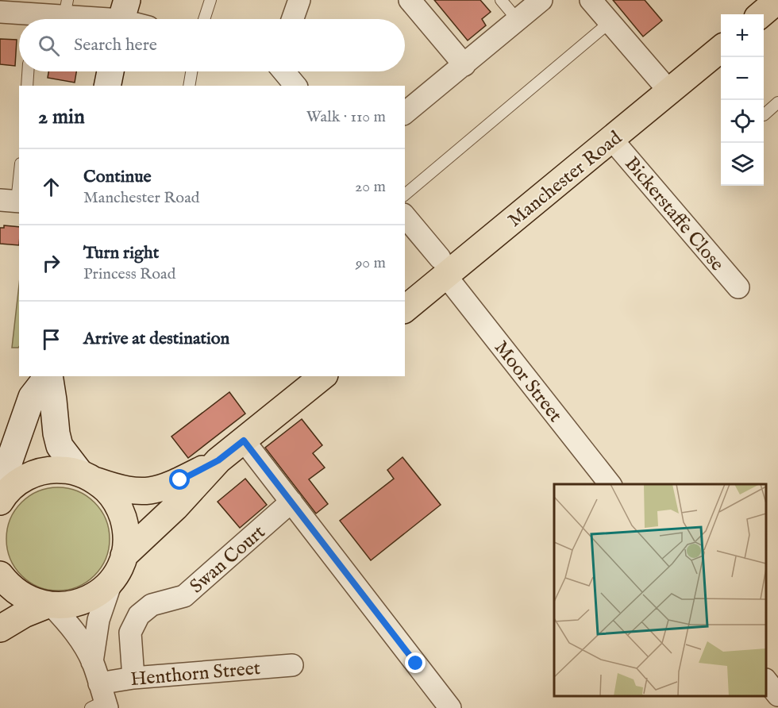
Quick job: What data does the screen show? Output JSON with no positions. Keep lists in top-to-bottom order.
{
  "streets": {
    "main road": ["Manchester Road"],
    "street": [
      "Bickerstaffe Close",
      "Moor Street",
      "Swan Court",
      "Henthorn Street"
    ]
  },
  "crossings": [
    ["Manchester Road", "Bickerstaffe Close"],
    ["Manchester Road", "Moor Street"],
    ["Swan Court", "Henthorn Street"]
  ],
  "page": {
    "map_buttons": ["+", "−"],
    "search": "Search here",
    "heading": ["2 min", "Walk · 110 m"],
    "list": [
      ["Continue", "Manchester Road", "20 m"],
      ["Turn right", "Princess Road", "90 m"],
      "Arrive at destination"
    ]
  }
}
